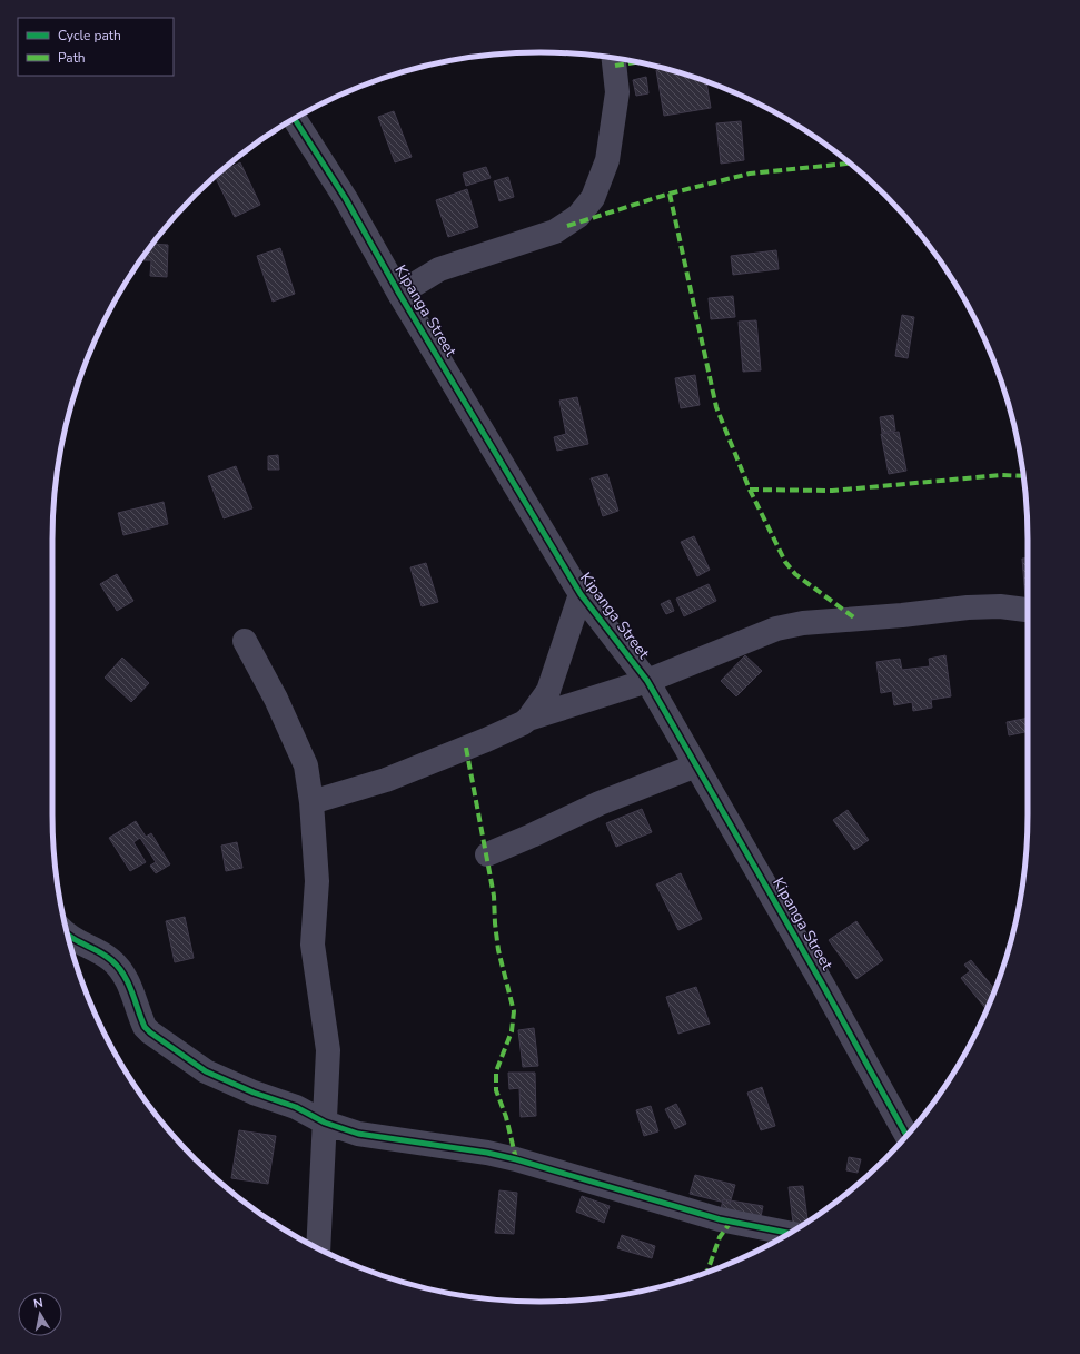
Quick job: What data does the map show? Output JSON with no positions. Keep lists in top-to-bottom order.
{
  "streets": {
    "street": ["Kipanga Street"]
  },
  "legend": ["Cycle path", "Path"],
  "north": "top"
}
